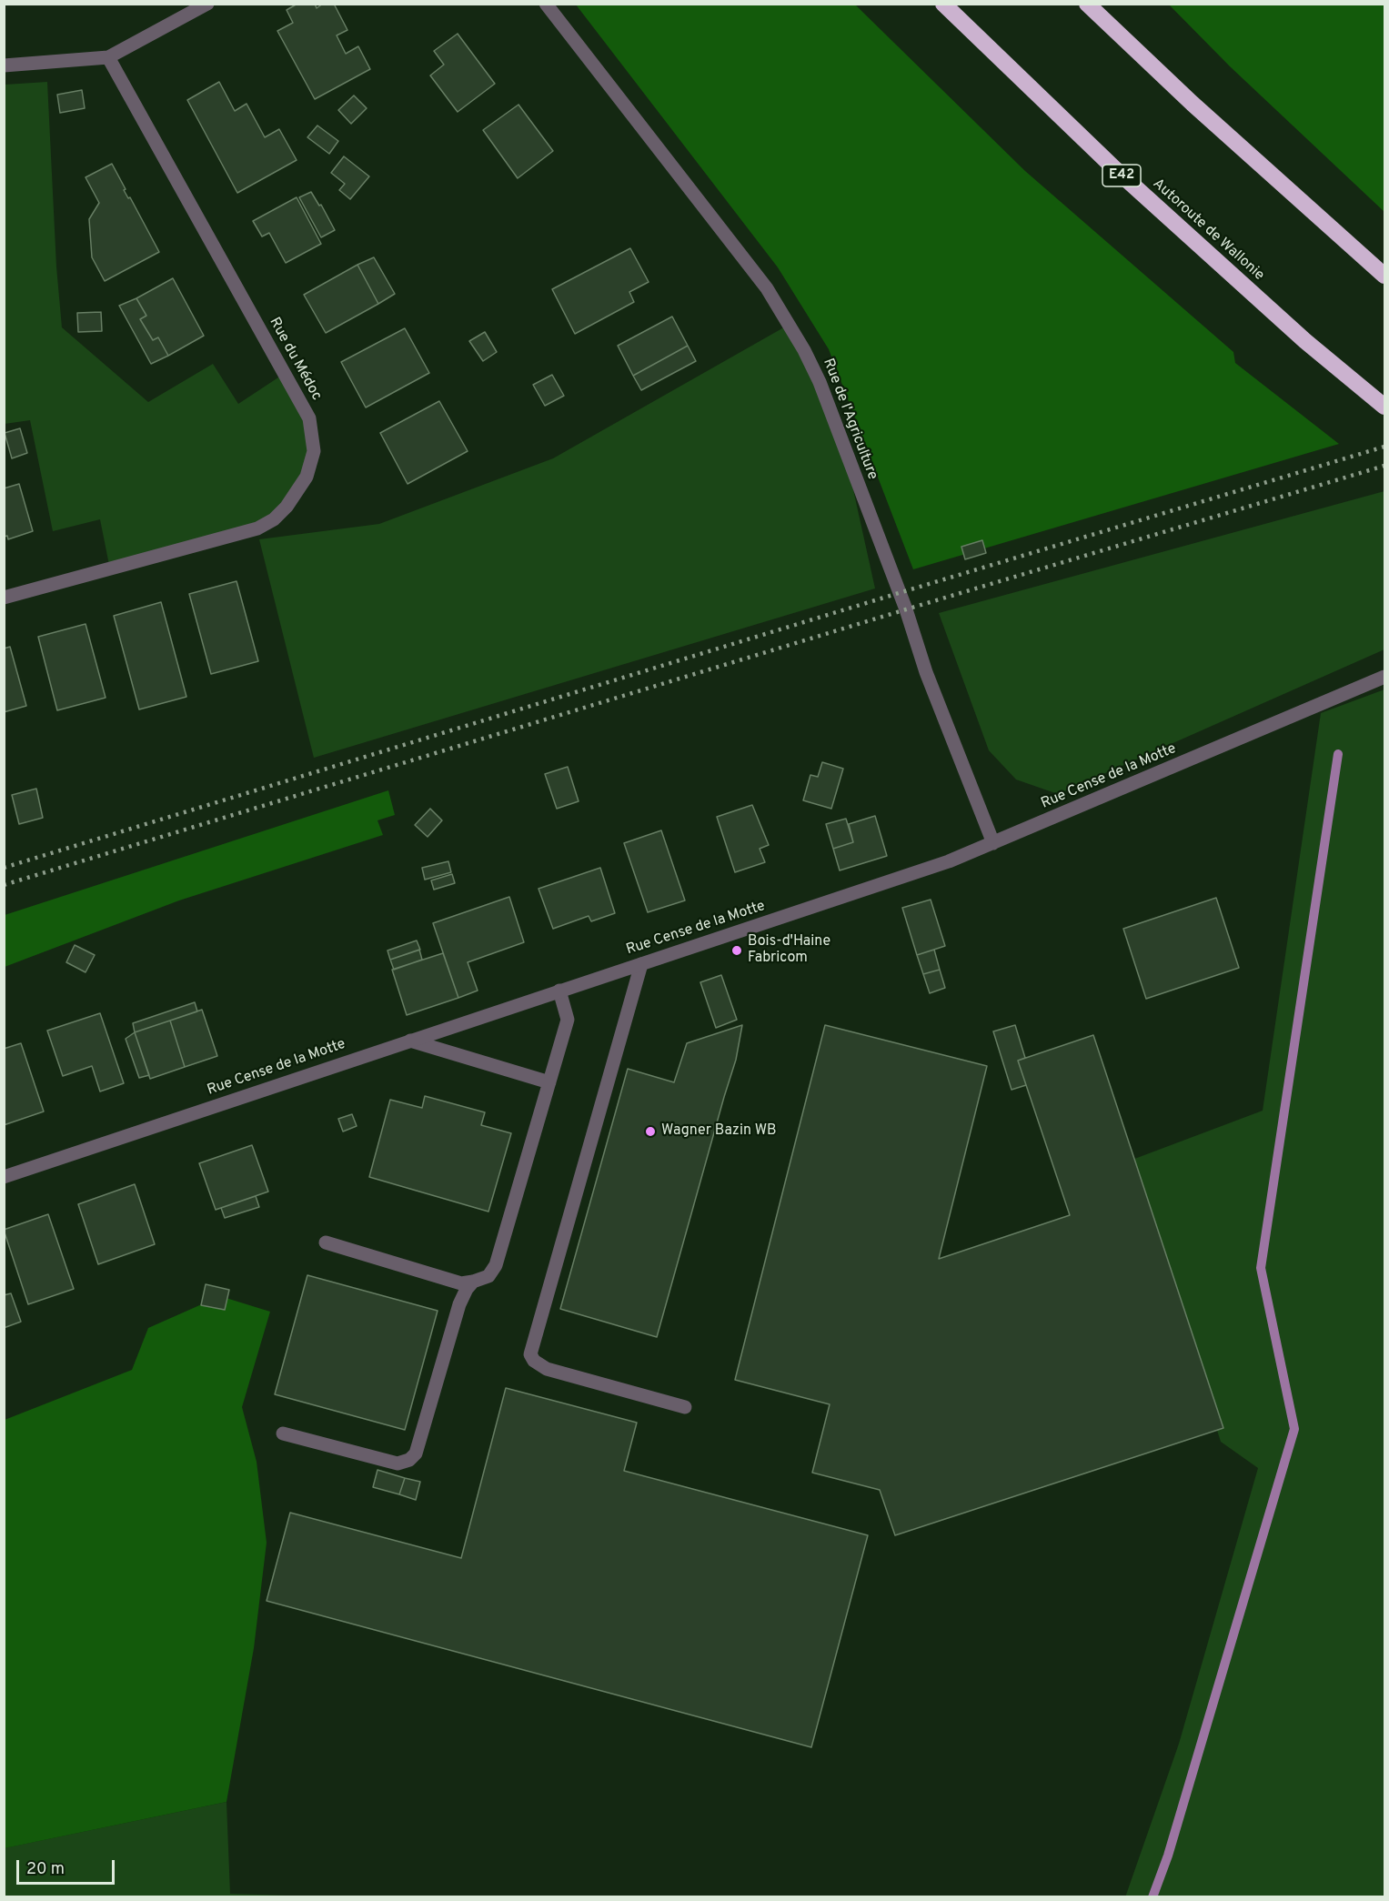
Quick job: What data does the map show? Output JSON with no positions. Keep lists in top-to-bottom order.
{
  "streets": {
    "highway": ["E42", "Autoroute de Wallonie"],
    "street": ["Rue du Médoc", "Rue de l'Agriculture", "Rue Cense de la Motte"]
  },
  "crossings": [
    ["Rue de l'Agriculture", "Rue Cense de la Motte"]
  ],
  "places": ["Bois-d'Haine Fabricom", "Wagner Bazin WB"],
  "scale_bar": "20 m"
}
